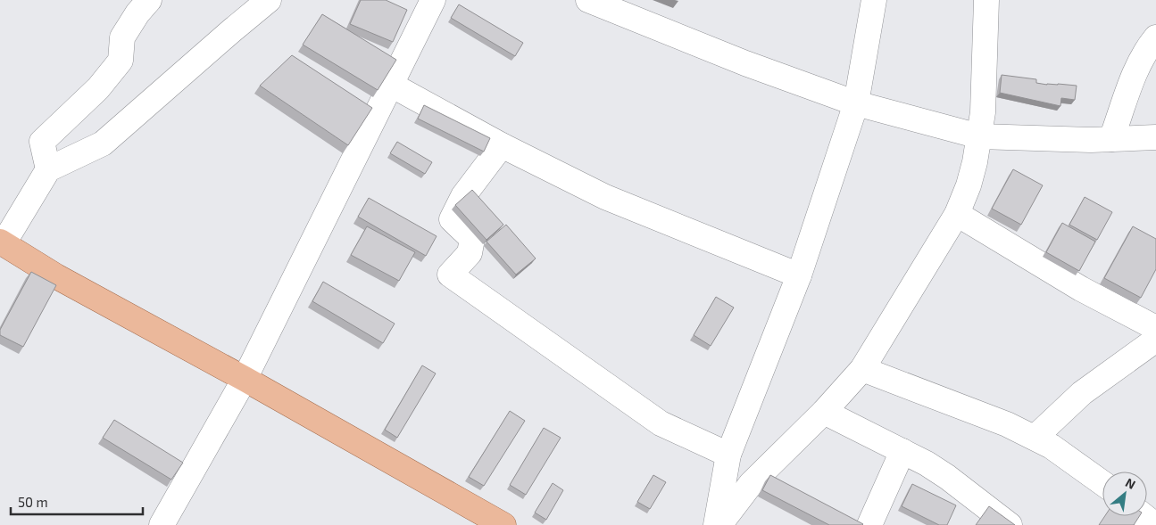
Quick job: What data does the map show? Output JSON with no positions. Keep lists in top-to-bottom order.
{
  "scale_bar": "50 m",
  "north": "top right"
}
